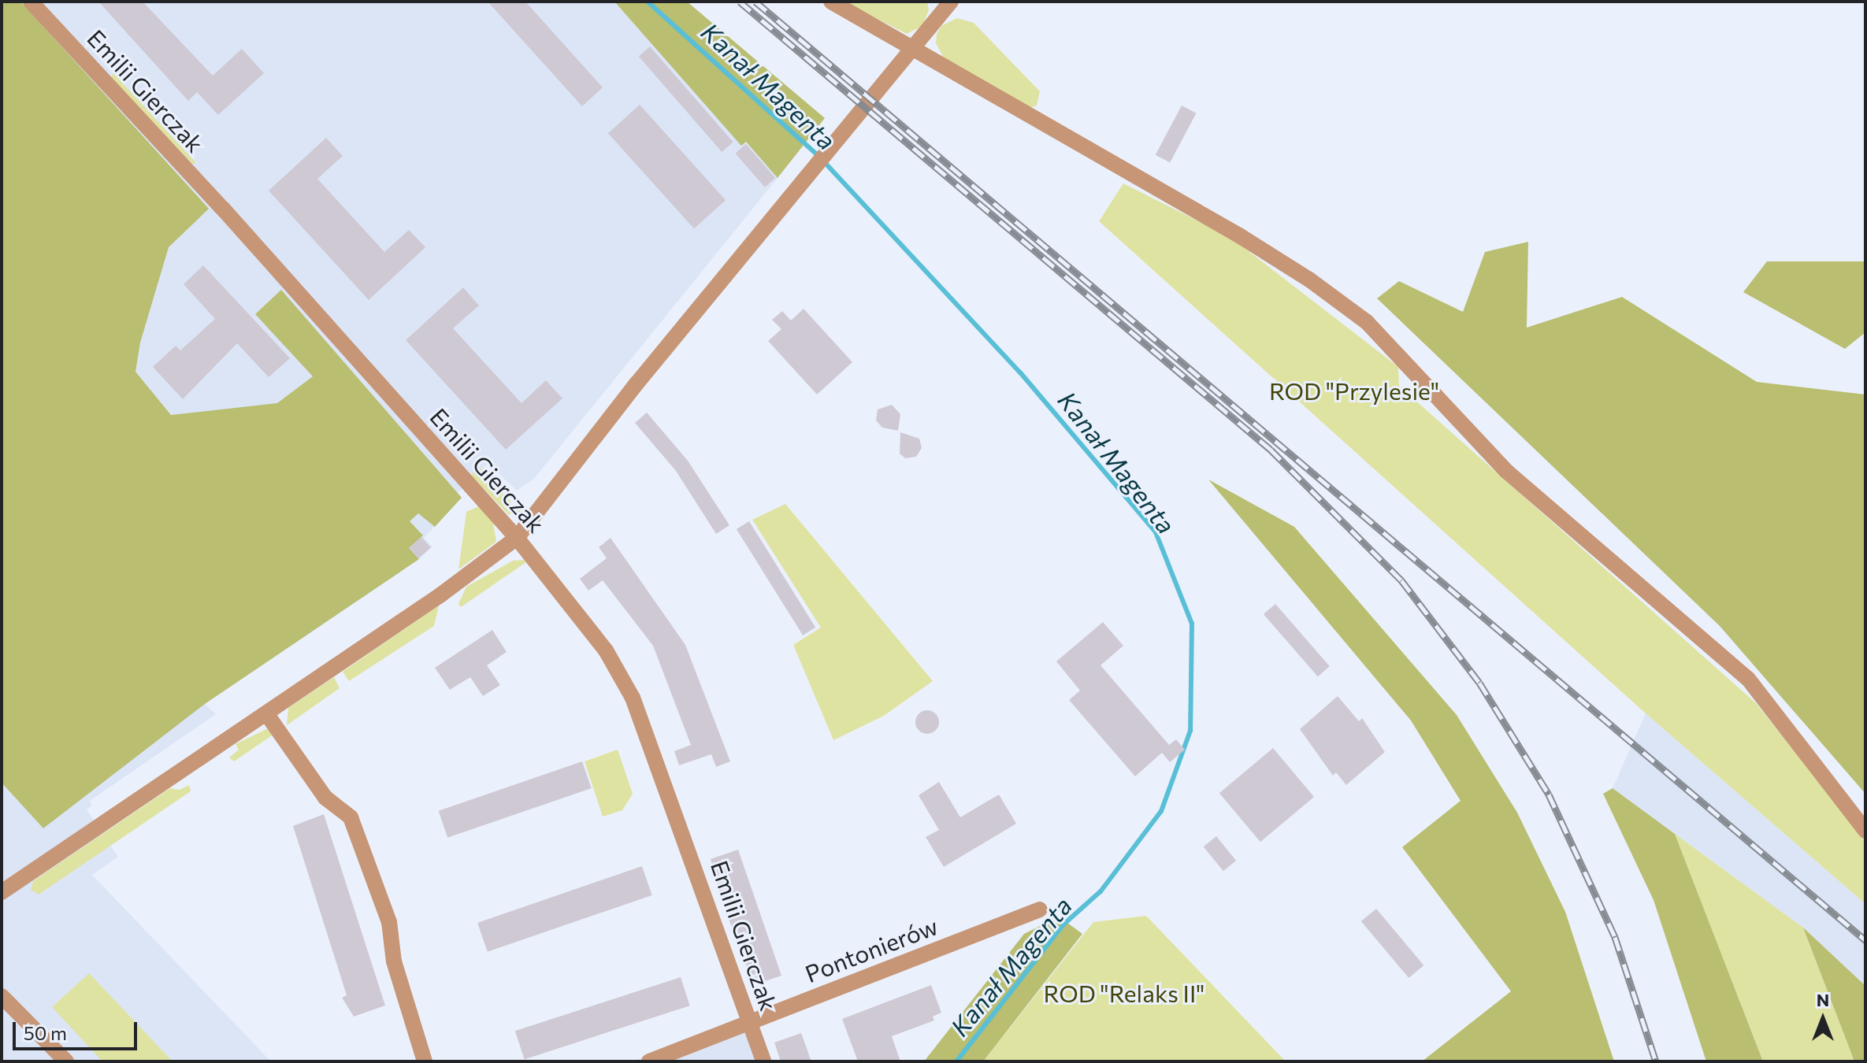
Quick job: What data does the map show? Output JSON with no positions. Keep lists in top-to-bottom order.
{
  "streets": {
    "street": ["Emilii Gierczak", "Pontonierów"]
  },
  "crossings": [
    ["Emilii Gierczak", "Pontonierów"]
  ],
  "water": ["Kanał Magenta"],
  "parks": ["ROD \"Przylesie\"", "ROD \"Relaks II\""],
  "scale_bar": "50 m",
  "north": "top"
}
